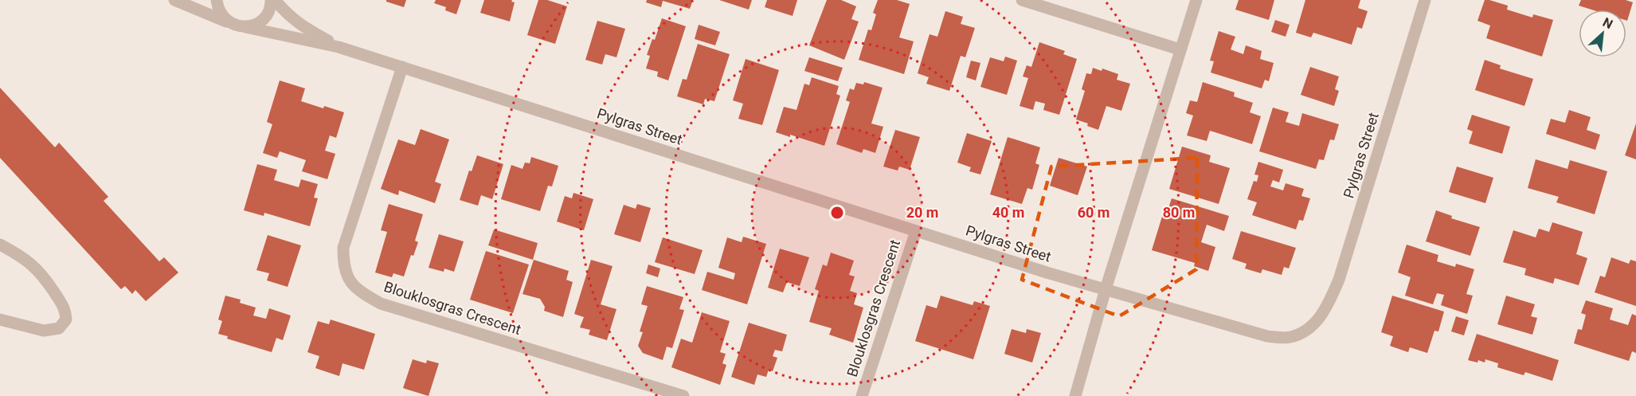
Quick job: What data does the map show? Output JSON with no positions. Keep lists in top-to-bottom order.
{
  "streets": {
    "street": ["Pylgras Street", "Blouklosgras Crescent"]
  },
  "crossings": [
    ["Pylgras Street", "Blouklosgras Crescent"]
  ],
  "north": "top right",
  "rings": [
    "20 m",
    "40 m",
    "60 m",
    "80 m"
  ]
}
